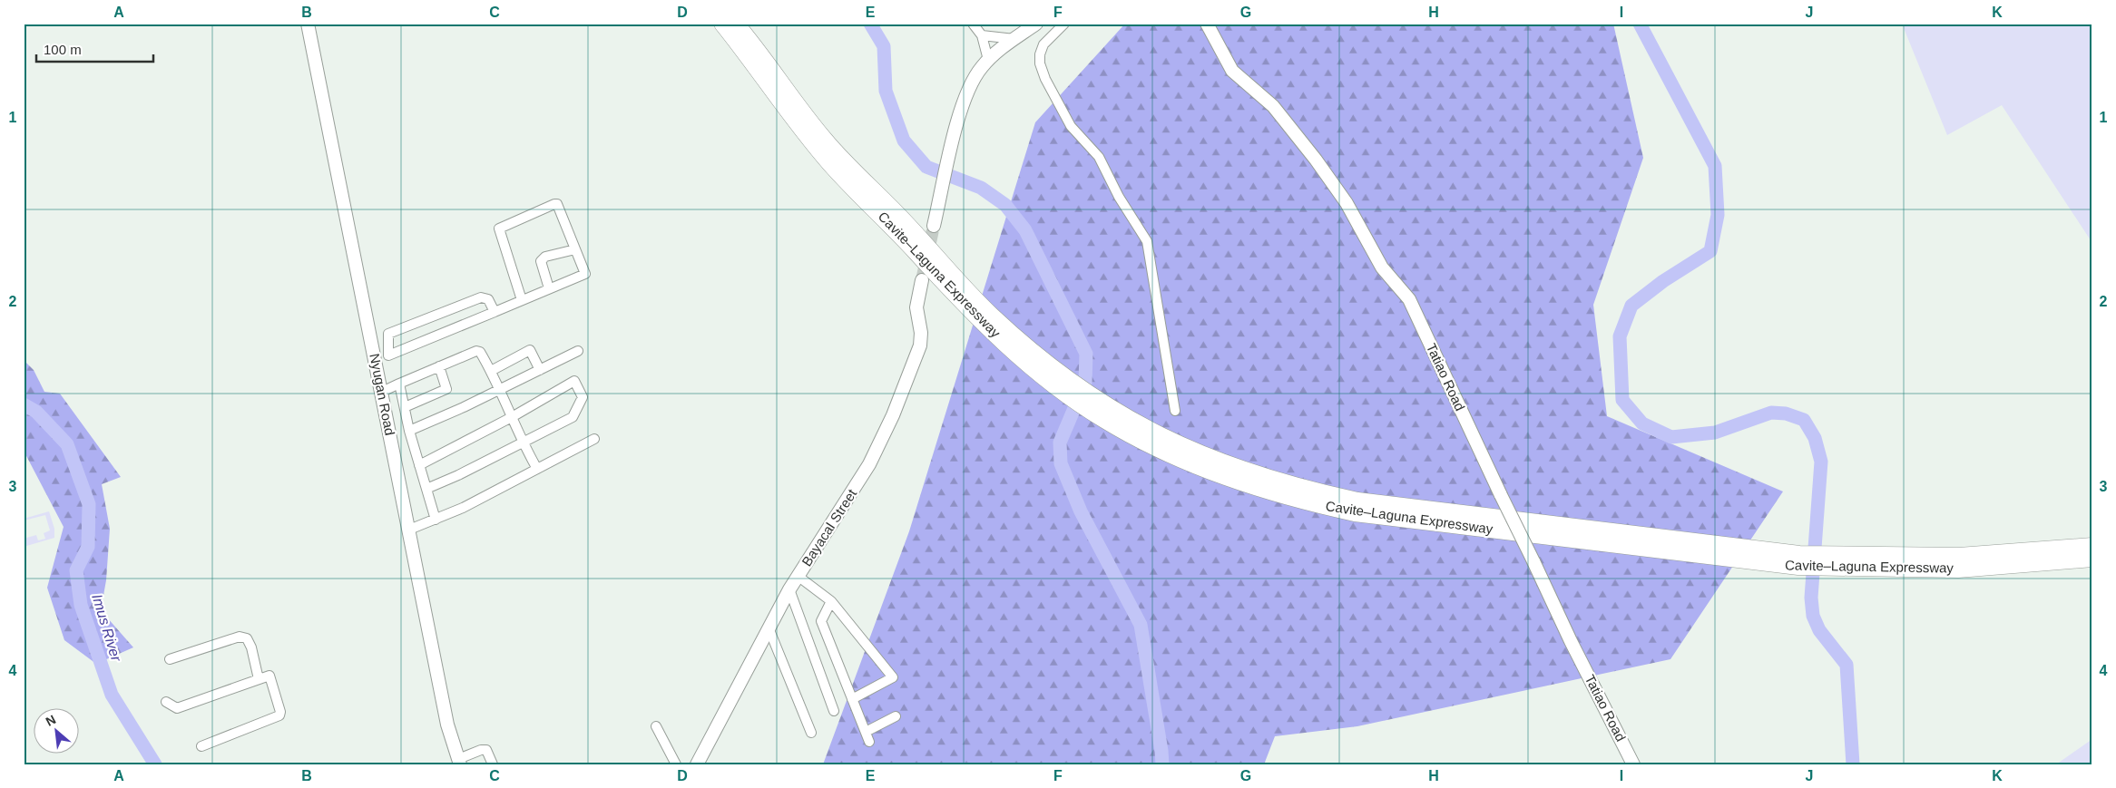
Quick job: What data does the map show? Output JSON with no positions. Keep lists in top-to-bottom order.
{
  "streets": {
    "highway": ["Cavite–Laguna Expressway"],
    "main road": ["Tatiao Road", "Nyugan Road", "Bayacal Street"]
  },
  "water": ["Imus River"],
  "scale_bar": "100 m",
  "north": "top left",
  "grid": {
    "columns": [
      "A",
      "B",
      "C",
      "D",
      "E",
      "F",
      "G",
      "H",
      "I",
      "J",
      "K"
    ],
    "rows": [
      "1",
      "2",
      "3",
      "4"
    ]
  }
}
